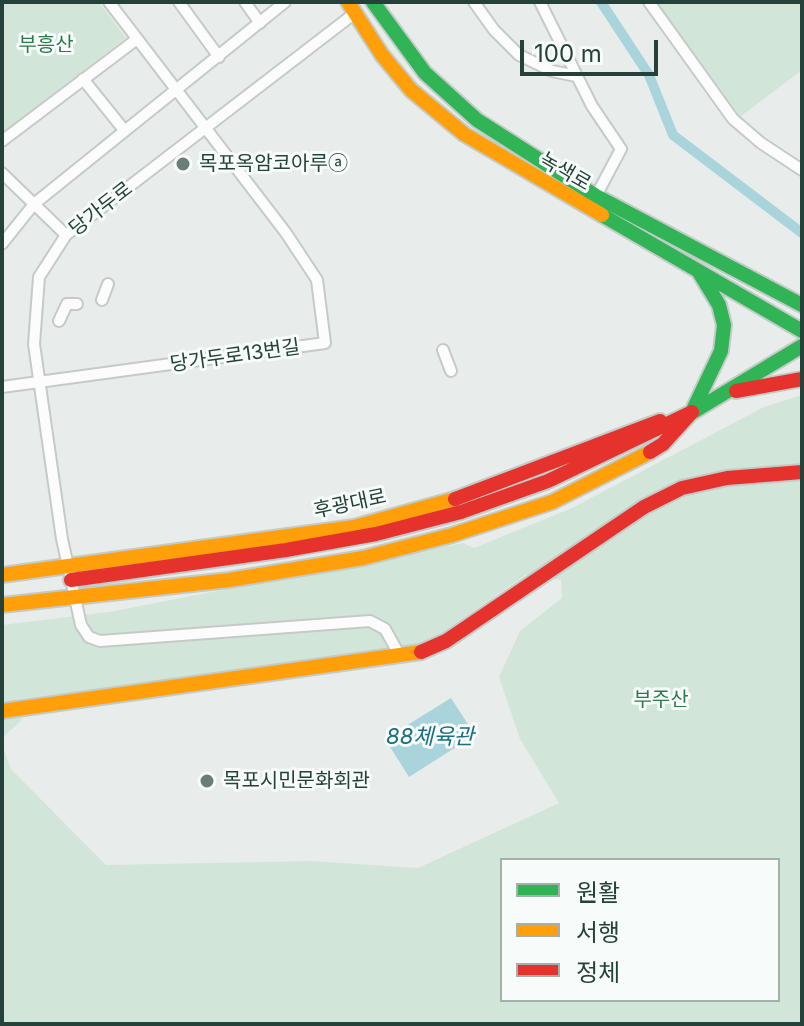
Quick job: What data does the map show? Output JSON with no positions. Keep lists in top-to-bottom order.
{
  "streets": {
    "street": [
      "녹색로",
      "당가두로",
      "당가두로13번길",
      "후광대로"
    ]
  },
  "crossings": [
    ["녹색로", "당가두로"],
    ["당가두로", "당가두로13번길"],
    ["당가두로", "후광대로"]
  ],
  "water": ["88체육관"],
  "parks": ["부흥산", "부주산"],
  "places": ["목포옥암코아루ⓐ", "목포시민문화회관"],
  "legend": ["원활", "서행", "정체"],
  "scale_bar": "100 m"
}
